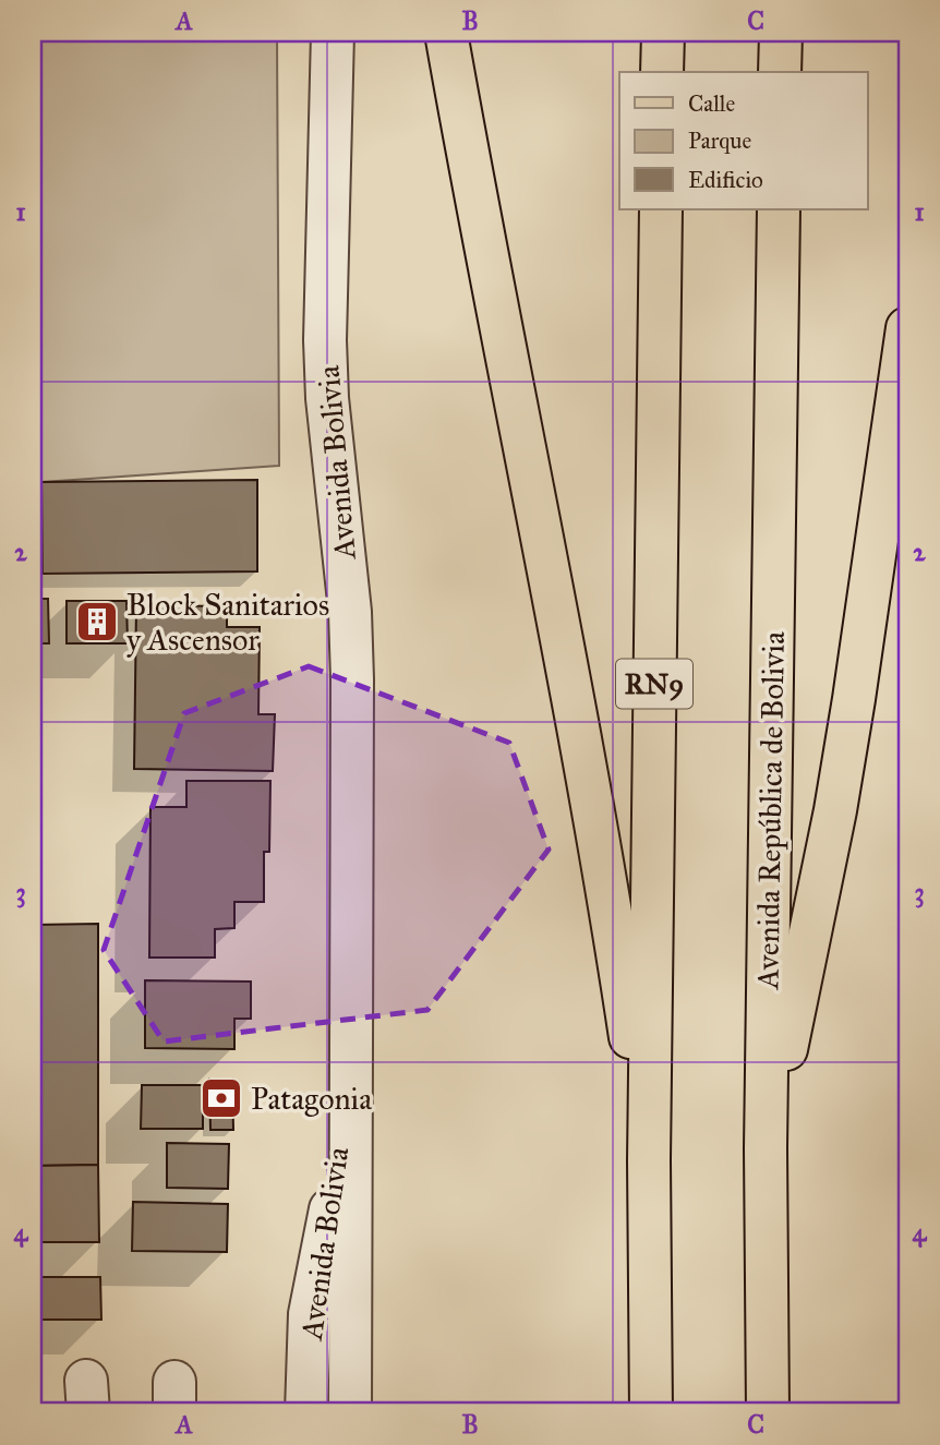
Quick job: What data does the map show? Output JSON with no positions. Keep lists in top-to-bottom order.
{
  "streets": {
    "main road": ["RN9", "Avenida República de Bolivia"],
    "street": ["Avenida Bolivia"]
  },
  "places": {
    "building": ["Block Sanitarios y Ascensor"],
    "bank": ["Patagonia"]
  },
  "legend": ["Calle", "Parque", "Edificio"],
  "grid": {
    "columns": ["A", "B", "C"],
    "rows": [
      "1",
      "2",
      "3",
      "4"
    ]
  }
}
